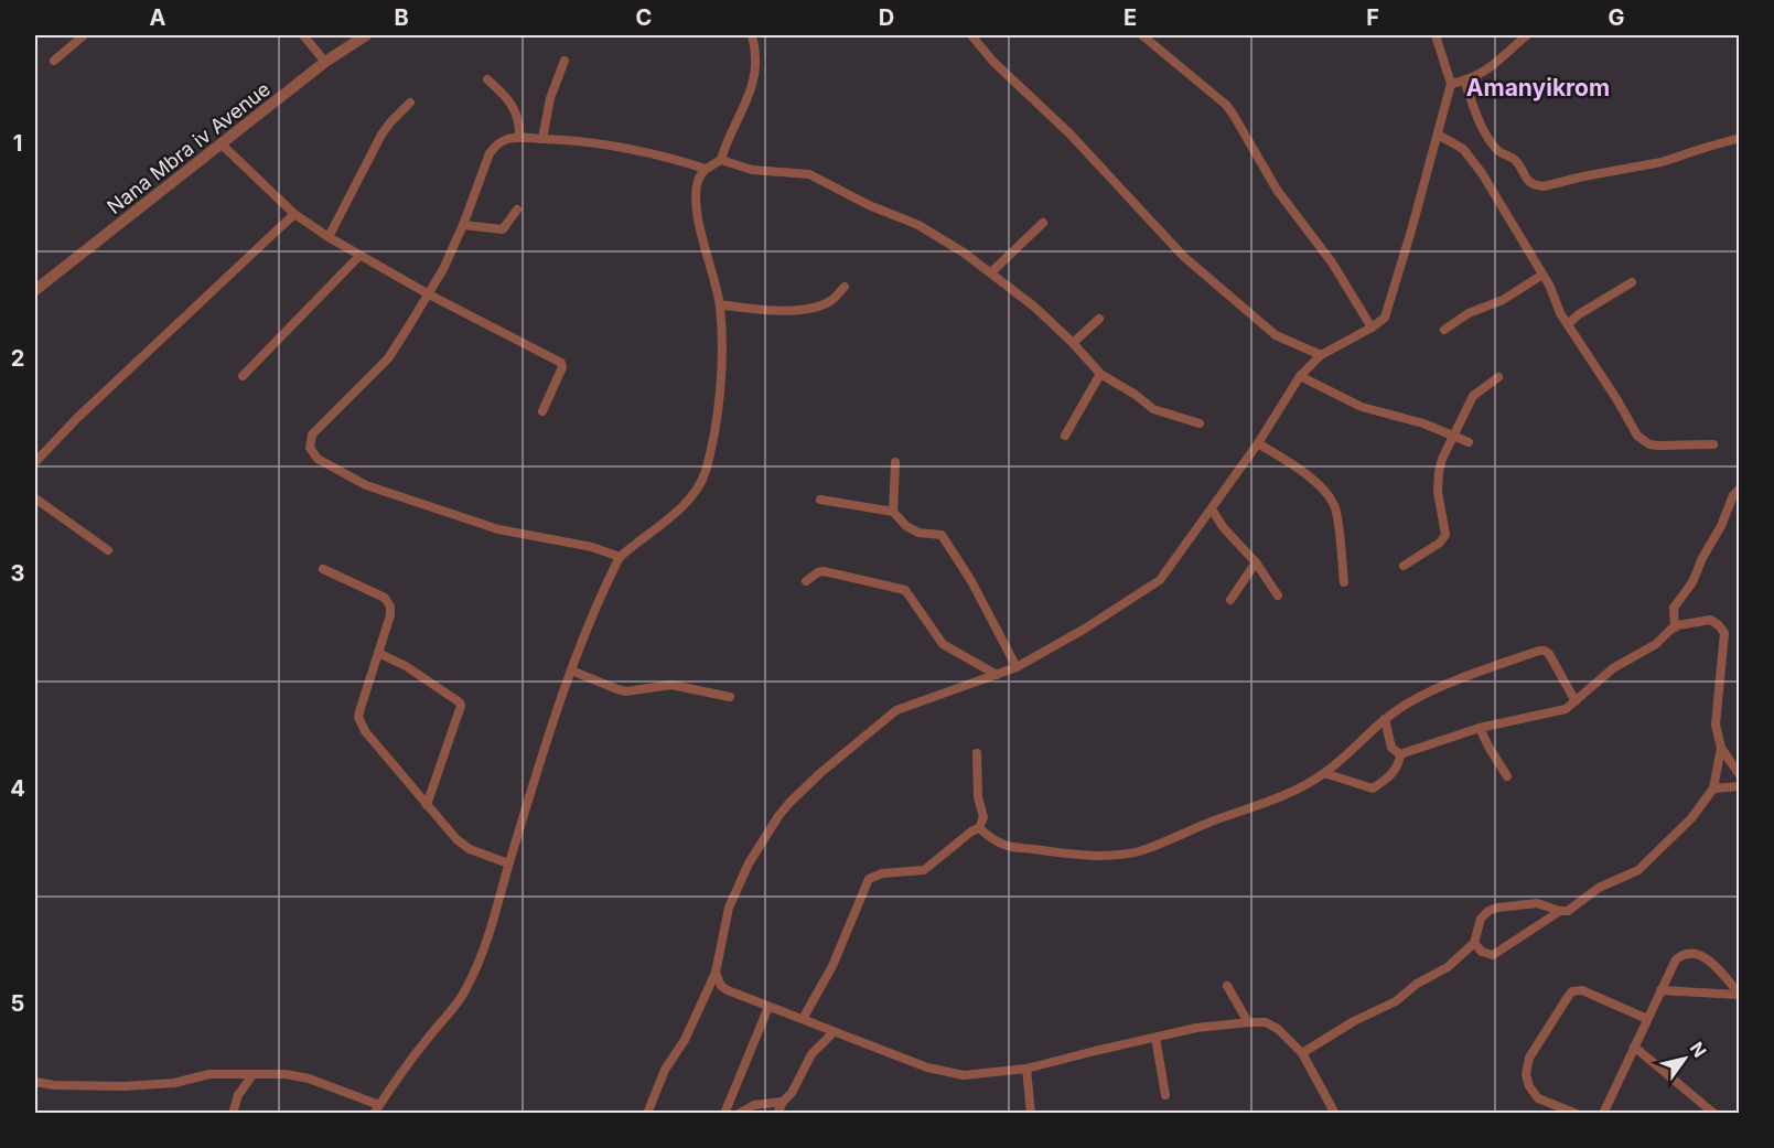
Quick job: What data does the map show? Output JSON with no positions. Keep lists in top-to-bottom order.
{
  "streets": {
    "street": ["Nana Mbra ⅳ Avenue"]
  },
  "districts": ["Amanyikrom"],
  "north": "top right",
  "grid": {
    "columns": [
      "A",
      "B",
      "C",
      "D",
      "E",
      "F",
      "G"
    ],
    "rows": [
      "1",
      "2",
      "3",
      "4",
      "5"
    ]
  }
}
